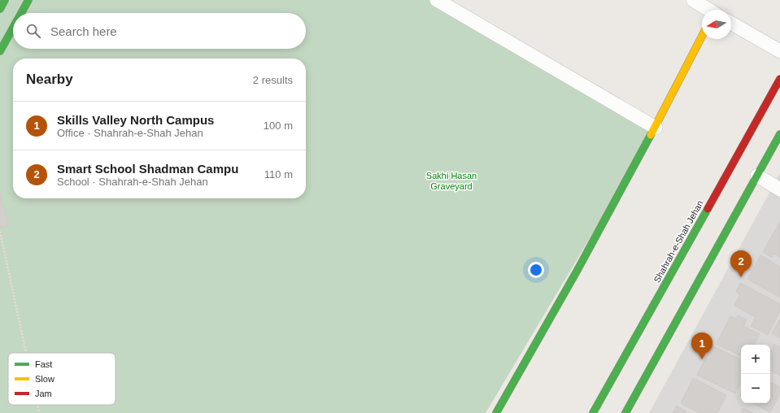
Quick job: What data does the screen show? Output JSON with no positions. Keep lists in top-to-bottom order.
{
  "streets": {
    "main road": ["Shahrah-e-Shah Jehan"]
  },
  "parks": ["Sakhi Hasan Graveyard"],
  "legend": ["Fast", "Slow", "Jam"],
  "north": "left",
  "page": {
    "search": "Search here",
    "heading": ["Nearby", "2 results"],
    "list": [
      {
        "mark": "1",
        "name": "Skills Valley North Campus",
        "note": "Office · Shahrah-e-Shah Jehan",
        "value": "100 m"
      },
      {
        "mark": "2",
        "name": "Smart School Shadman Campu",
        "note": "School · Shahrah-e-Shah Jehan",
        "value": "110 m"
      }
    ],
    "pins": ["2", "1"],
    "map_buttons": ["+", "−"]
  }
}
